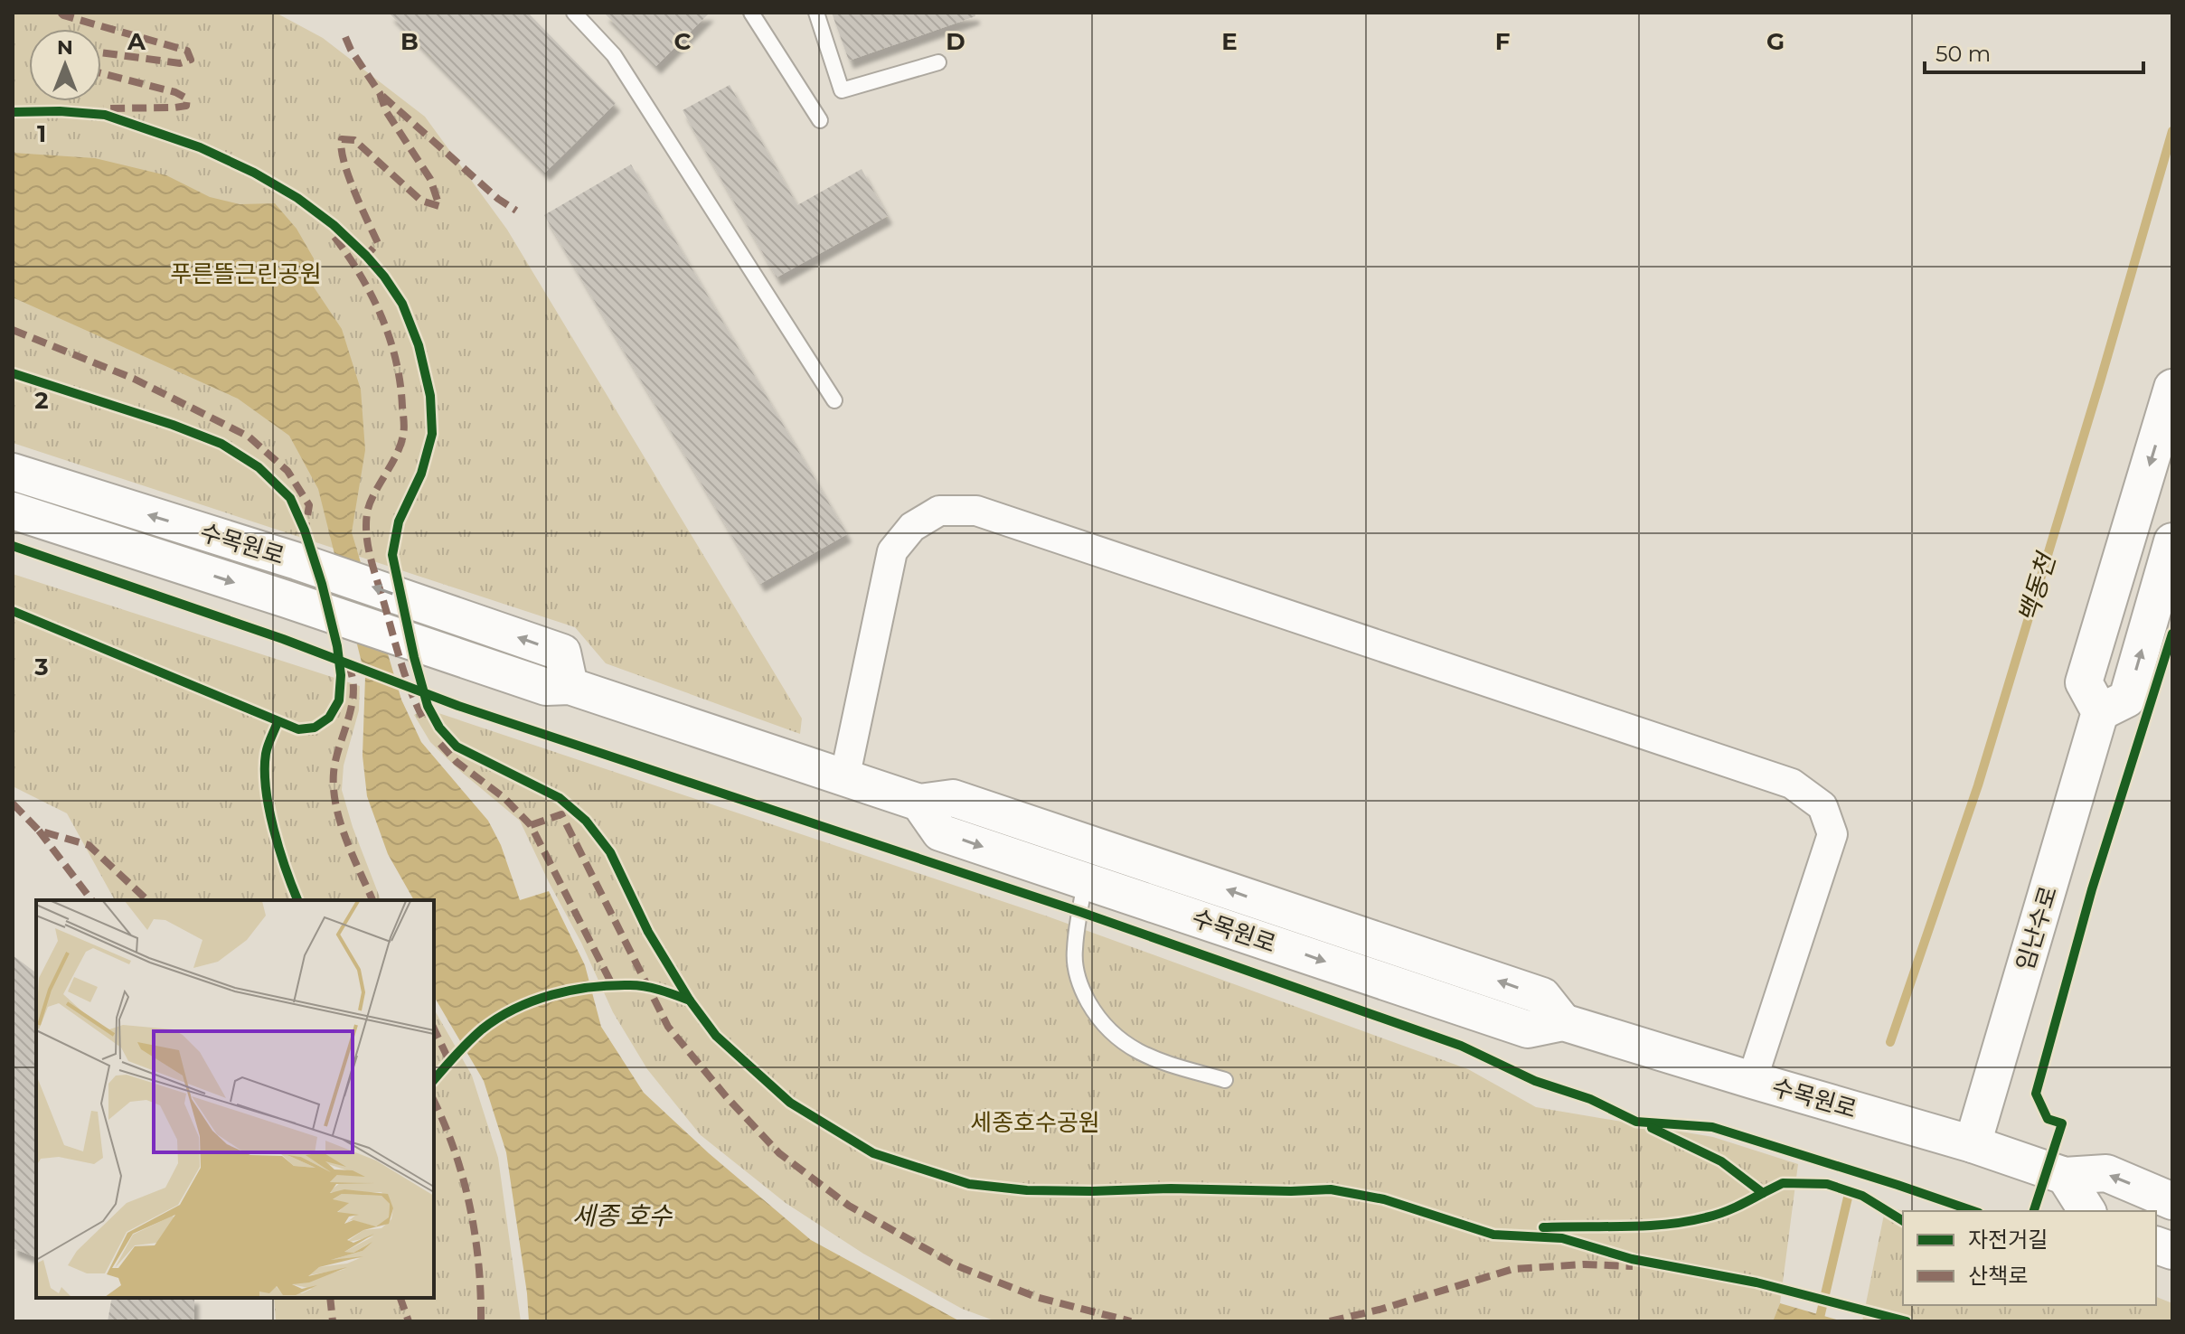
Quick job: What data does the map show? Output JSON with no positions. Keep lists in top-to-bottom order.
{
  "streets": {
    "street": ["수목원로", "임난수로"]
  },
  "crossings": [
    ["수목원로", "임난수로"]
  ],
  "water": ["백동천", "세종 호수"],
  "parks": ["푸른뜰근린공원", "세종호수공원"],
  "legend": ["자전거길", "산책로"],
  "scale_bar": "50 m",
  "north": "top",
  "grid": {
    "columns": [
      "A",
      "B",
      "C",
      "D",
      "E",
      "F",
      "G"
    ],
    "rows": ["1", "2", "3"]
  }
}
